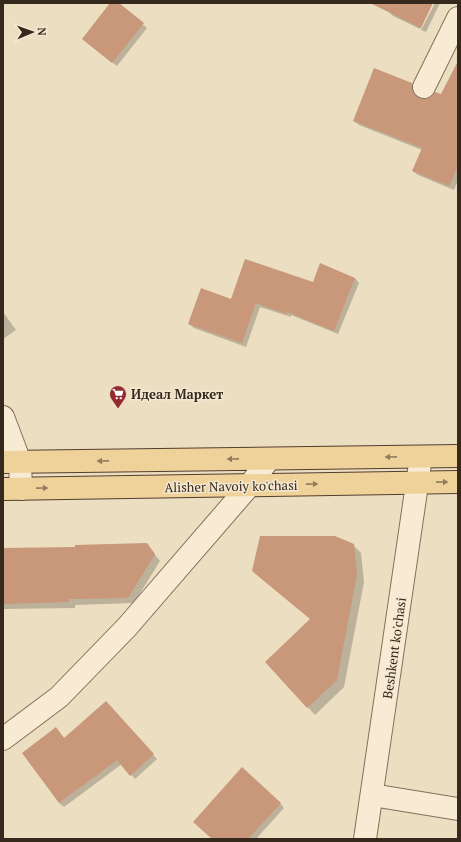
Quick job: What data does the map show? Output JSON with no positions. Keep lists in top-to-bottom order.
{
  "streets": {
    "main road": ["Alisher Navoiy ko'chasi"],
    "street": ["Beshkent ko'chasi"]
  },
  "crossings": [
    ["Alisher Navoiy ko'chasi", "Beshkent ko'chasi"]
  ],
  "places": {
    "supermarket": ["Идеал Маркет"]
  },
  "north": "right"
}
